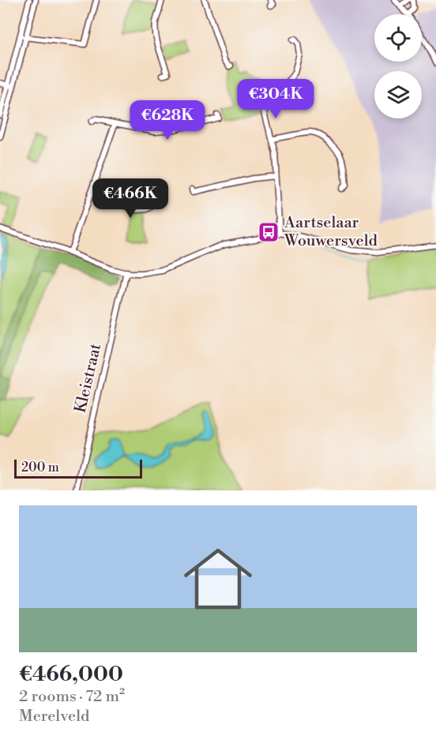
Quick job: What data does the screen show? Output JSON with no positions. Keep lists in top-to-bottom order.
{
  "streets": {
    "street": ["Kleistraat"]
  },
  "places": {
    "bus stop": ["Aartselaar Wouwersveld"]
  },
  "scale_bar": "200 m",
  "page": {
    "price": ["€304K", "€628K", "€466K"],
    "scale": "200 m",
    "list": [
      {
        "name": "€466,000",
        "note": "2 rooms · 72 m² · Merelveld"
      }
    ]
  }
}
